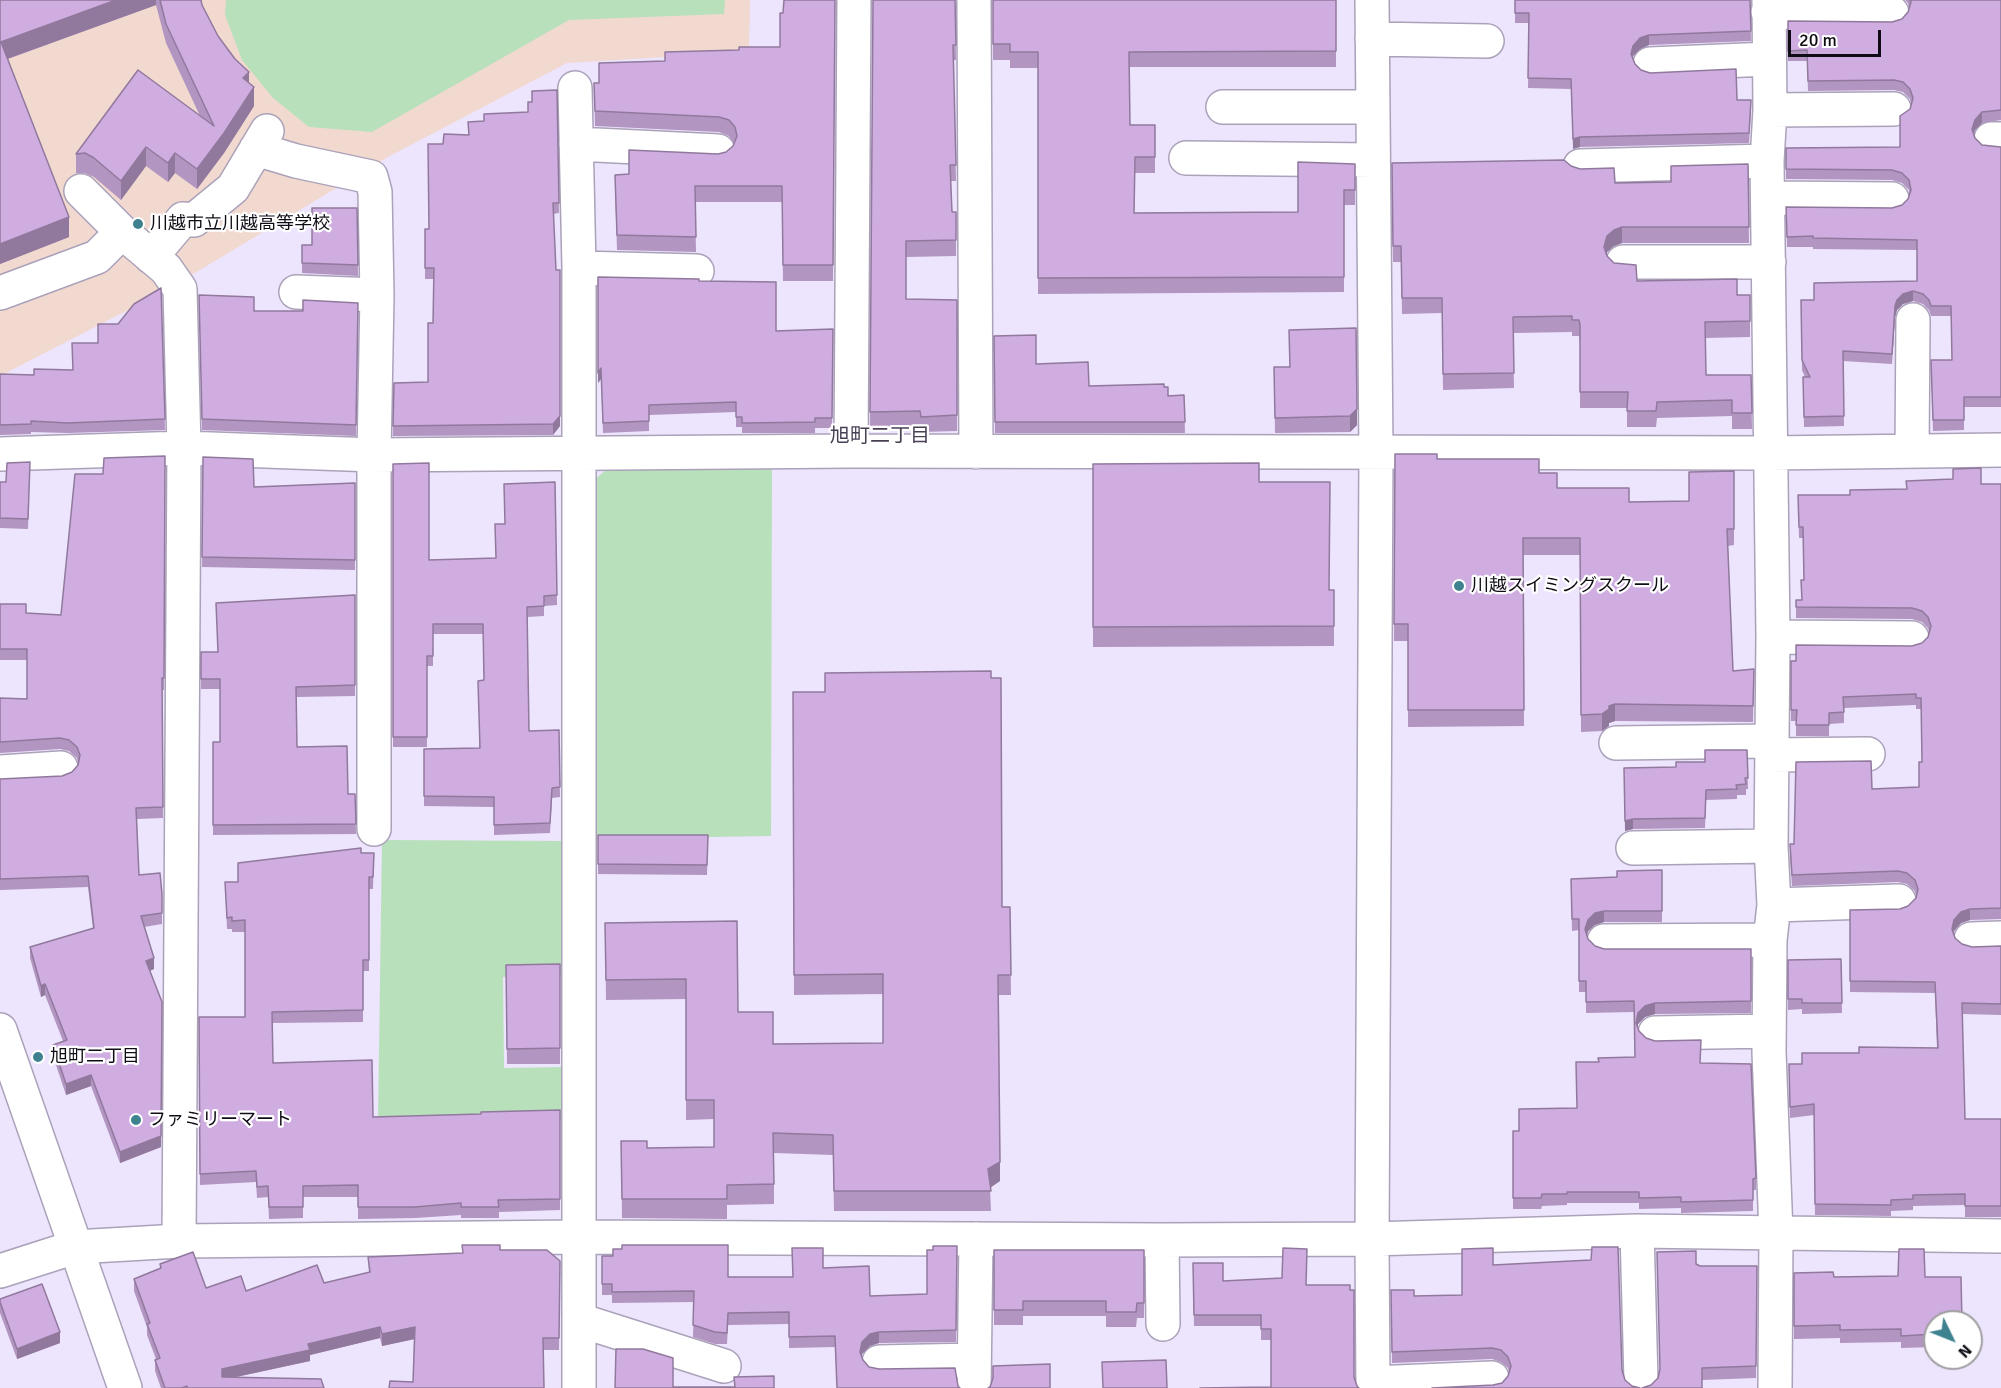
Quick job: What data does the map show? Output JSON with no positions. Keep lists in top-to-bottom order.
{
  "districts": ["旭町二丁目"],
  "places": [
    "川越市立川越高等学校",
    "川越スイミングスクール",
    "旭町二丁目",
    "ファミリーマート"
  ],
  "scale_bar": "20 m",
  "north": "bottom right"
}
